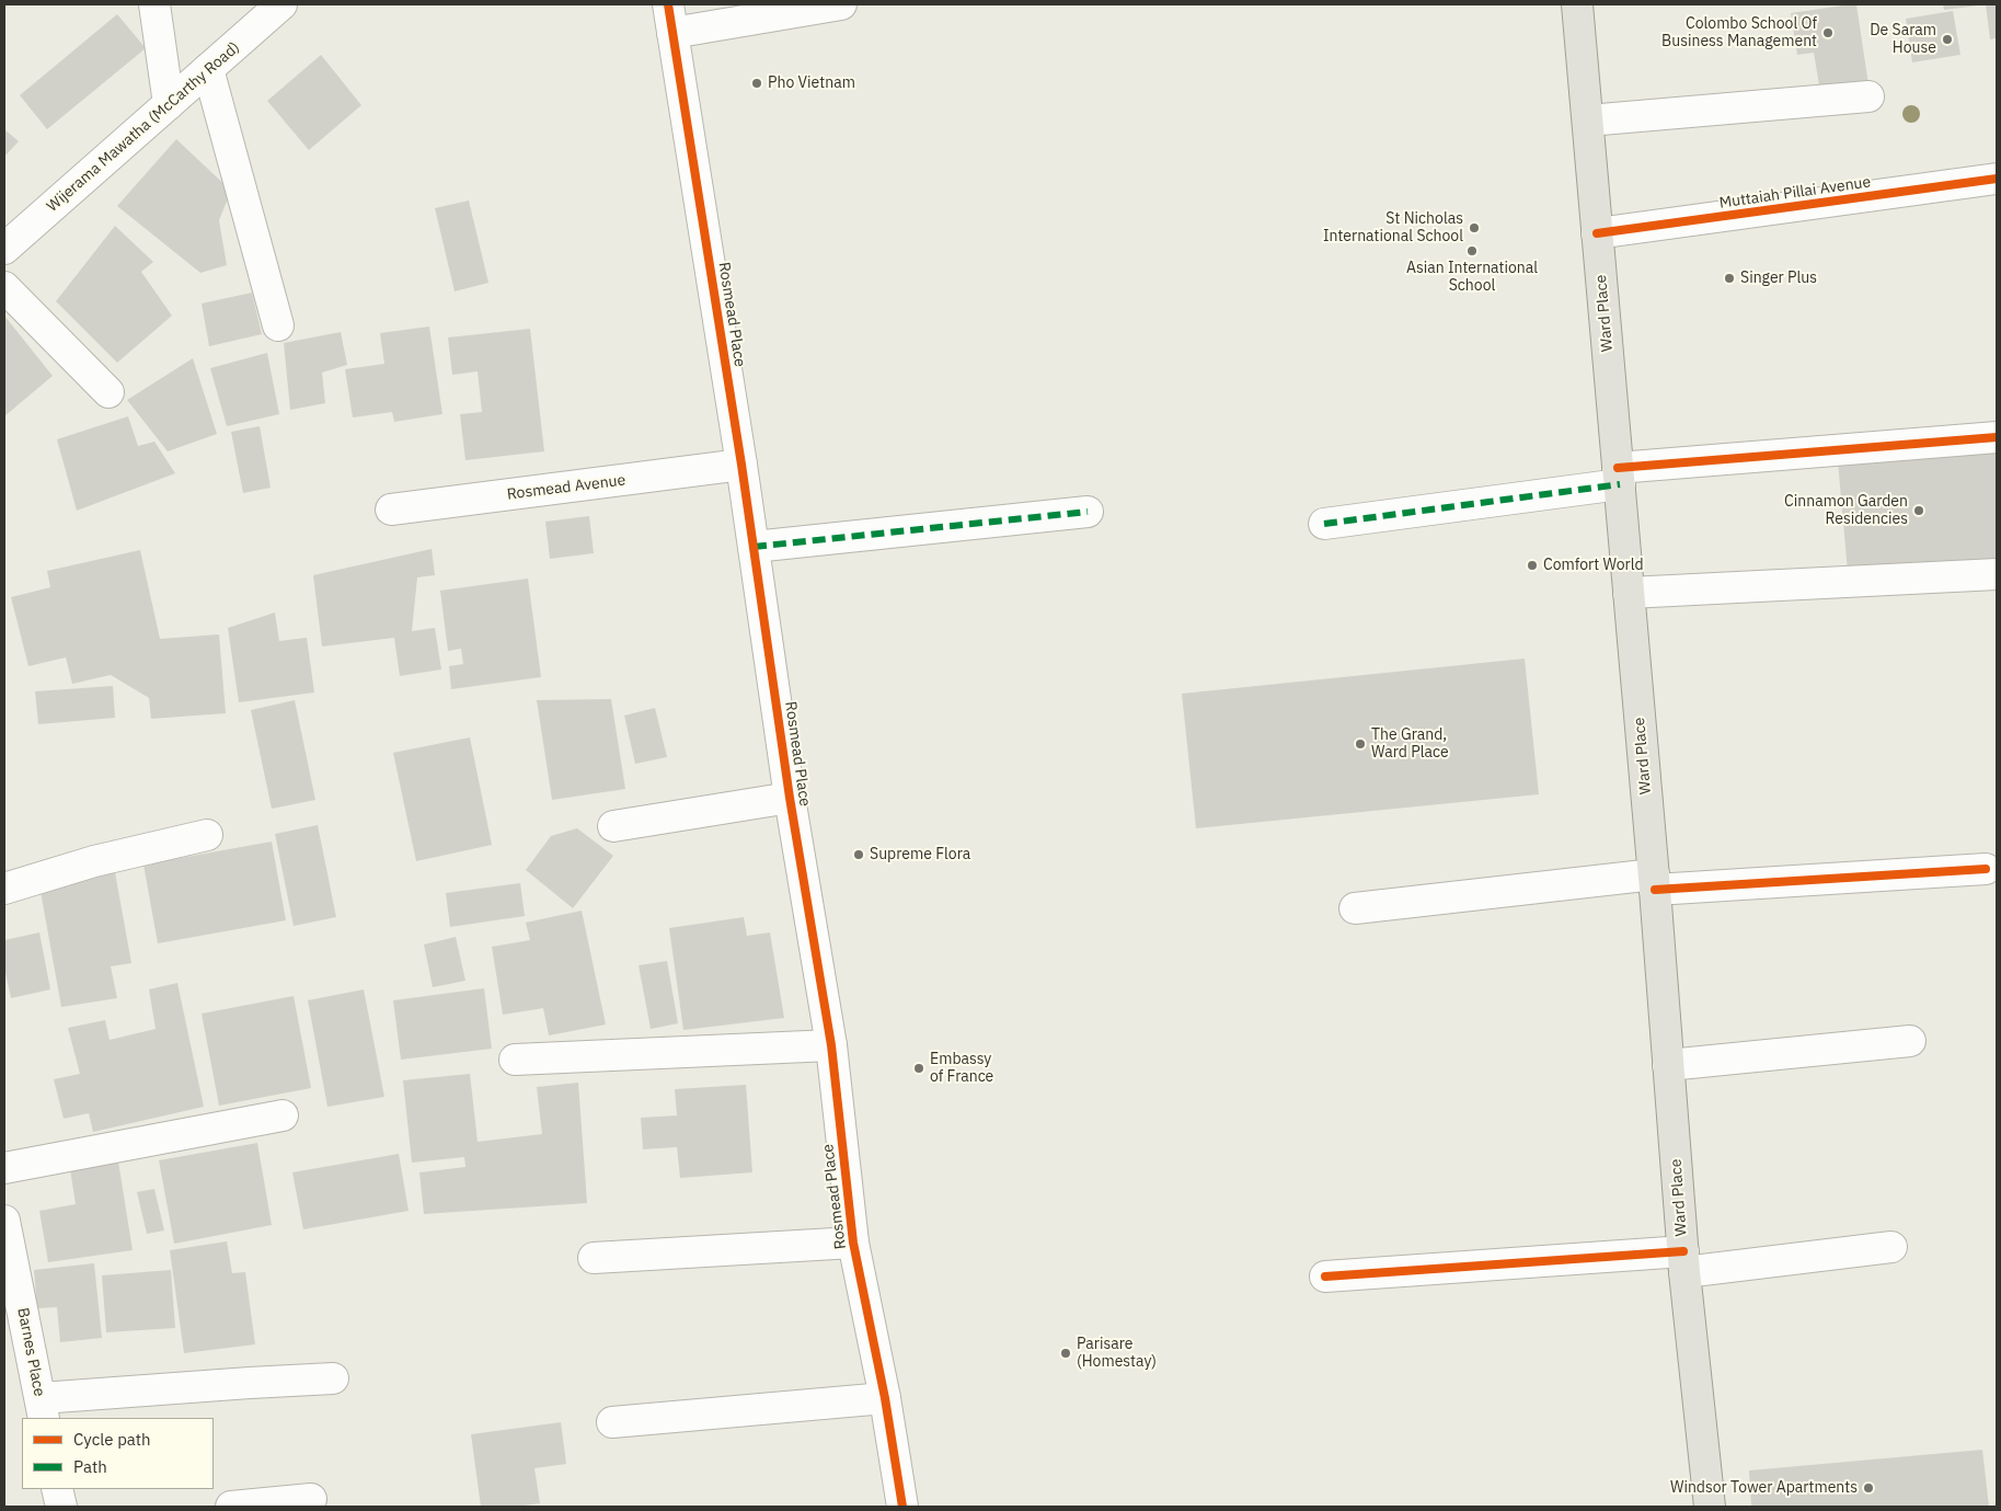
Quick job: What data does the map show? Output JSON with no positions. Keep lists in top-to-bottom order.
{
  "streets": {
    "main road": ["Ward Place"],
    "street": [
      "Wijerama Mawatha (McCarthy Road)",
      "Muttaiah Pillai Avenue",
      "Rosmead Place",
      "Rosmead Avenue",
      "Barnes Place"
    ]
  },
  "crossings": [
    ["Muttaiah Pillai Avenue", "Ward Place"],
    ["Rosmead Place", "Rosmead Avenue"]
  ],
  "places": [
    "Colombo School Of Business Management",
    "De Saram House",
    "Pho Vietnam",
    "St Nicholas International School",
    "Asian International School",
    "Singer Plus",
    "Cinnamon Garden Residencies",
    "Comfort World",
    "The Grand, Ward Place",
    "Supreme Flora",
    "Embassy of France",
    "Parisare (Homestay)",
    "Windsor Tower Apartments"
  ],
  "legend": ["Cycle path", "Path"]
}
